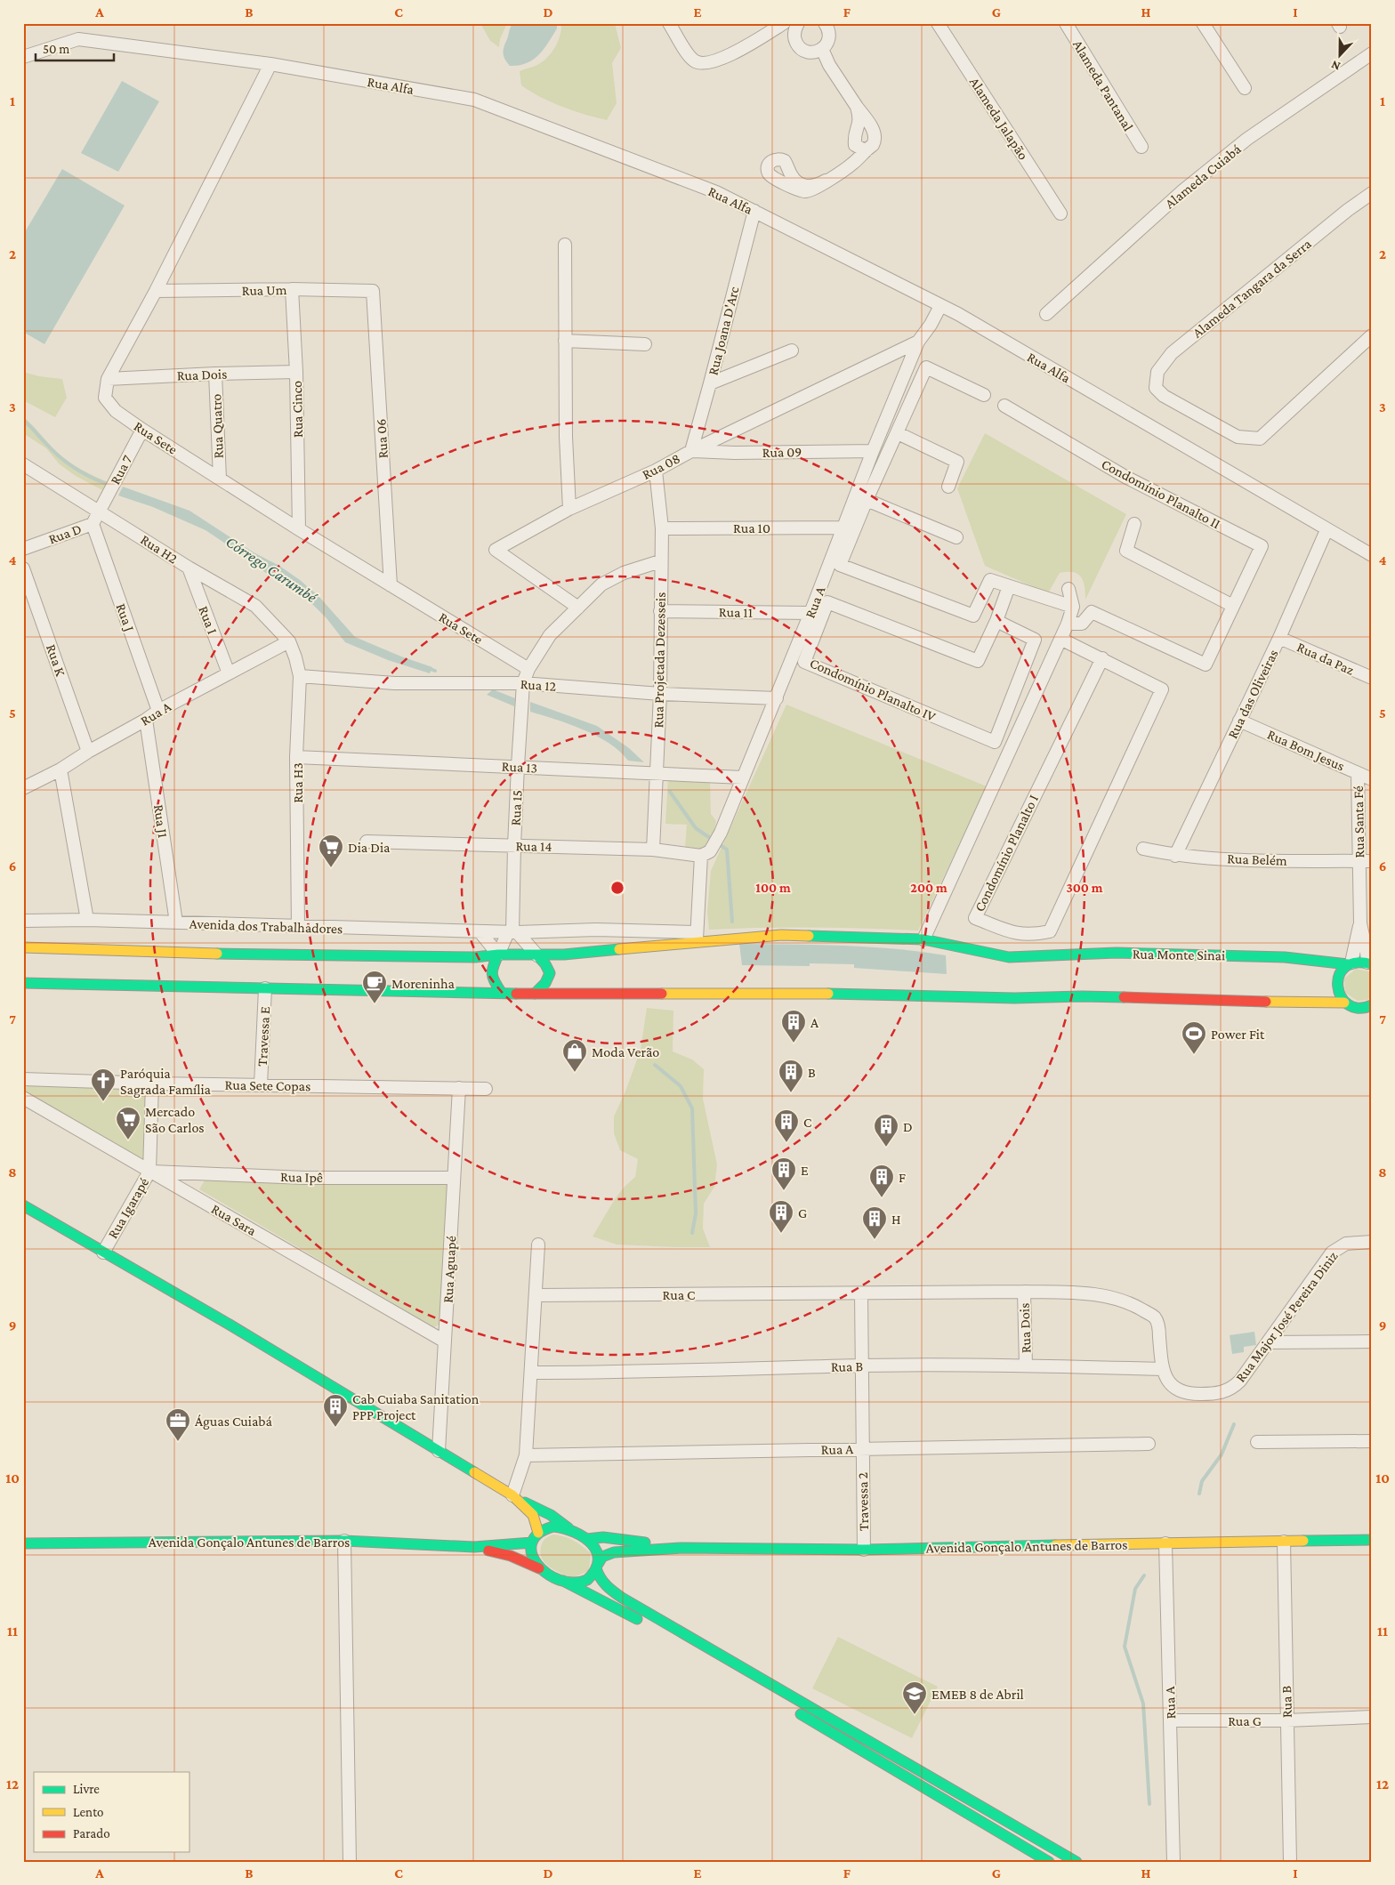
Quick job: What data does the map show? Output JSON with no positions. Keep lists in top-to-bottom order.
{
  "streets": {
    "main road": ["Rua Monte Sinai", "Avenida Gonçalo Antunes de Barros"],
    "street": [
      "Rua Alfa",
      "Alameda Pantanal",
      "Alameda Jalapão",
      "Alameda Cuiabá",
      "Alameda Tangara da Serra",
      "Rua Um",
      "Rua Joana D'Arc",
      "Rua Dois",
      "Rua Cinco",
      "Rua Quatro",
      "Rua Sete",
      "Rua 06",
      "Rua 09",
      "Rua 08",
      "Rua 7",
      "Condomínio Planalto II",
      "Rua 10",
      "Rua D",
      "Rua H2",
      "Rua A",
      "Rua 11",
      "Rua J",
      "Rua I",
      "Rua da Paz",
      "Rua K",
      "Rua Projetada Dezesseis",
      "Rua 12",
      "Condomínio Planalto IV",
      "Rua das Oliveiras",
      "Rua Bom Jesus",
      "Rua 13",
      "Rua H3",
      "Rua 15",
      "Rua J1",
      "Rua Santa Fé",
      "Rua 14",
      "Condomínio Planalto I",
      "Rua Belém",
      "Avenida dos Trabalhadores",
      "Travessa E",
      "Rua Sete Copas",
      "Rua Ipê",
      "Rua Igarapé",
      "Rua Sara",
      "Rua Aguapé",
      "Rua C",
      "Rua Major José Pereira Diniz",
      "Rua B",
      "Travessa 2",
      "Rua G"
    ]
  },
  "crossings": [
    ["Rua Alfa", "Rua Joana D'Arc"],
    ["Rua Alfa", "Rua Sete"],
    ["Rua Alfa", "Rua A"],
    ["Rua Alfa", "Rua das Oliveiras"],
    ["Rua Um", "Rua Cinco"],
    ["Rua Um", "Rua Sete"],
    ["Rua Um", "Rua 06"],
    ["Rua Joana D'Arc", "Rua 09"],
    ["Rua Joana D'Arc", "Rua 08"],
    ["Rua Dois", "Rua Cinco"],
    ["Rua Dois", "Rua Quatro"],
    ["Rua Dois", "Rua Sete"],
    ["Rua Dois", "Rua C"],
    ["Rua Dois", "Rua Major José Pereira Diniz"],
    ["Rua Dois", "Rua B"],
    ["Rua Cinco", "Rua Sete"],
    ["Rua Quatro", "Rua Sete"],
    ["Rua Sete", "Rua 06"],
    ["Rua Sete", "Rua 7"],
    ["Rua 09", "Rua 08"],
    ["Rua 09", "Rua A"],
    ["Rua 08", "Rua A"],
    ["Rua 08", "Rua Projetada Dezesseis"],
    ["Rua 7", "Rua D"],
    ["Rua 7", "Rua H2"],
    ["Rua 10", "Rua A"],
    ["Rua 10", "Rua Projetada Dezesseis"],
    ["Rua D", "Rua H2"],
    ["Rua D", "Rua J"],
    ["Rua H2", "Rua A"],
    ["Rua H2", "Rua I"],
    ["Rua H2", "Rua H3"],
    ["Rua A", "Rua 11"],
    ["Rua A", "Rua J"],
    ["Rua A", "Rua I"],
    ["Rua A", "Rua K"],
    ["Rua A", "Rua 12"],
    ["Rua A", "Rua 13"],
    ["Rua A", "Rua H3"],
    ["Rua A", "Rua J1"],
    ["Rua A", "Rua 14"],
    ["Rua A", "Travessa 2"],
    ["Rua A", "Avenida Gonçalo Antunes de Barros"],
    ["Rua A", "Rua G"],
    ["Rua 11", "Rua Projetada Dezesseis"],
    ["Rua da Paz", "Rua das Oliveiras"],
    ["Rua Projetada Dezesseis", "Rua 12"],
    ["Rua Projetada Dezesseis", "Rua 13"],
    ["Rua Projetada Dezesseis", "Rua 14"],
    ["Rua 12", "Rua H3"],
    ["Rua 12", "Rua 15"],
    ["Rua das Oliveiras", "Rua Bom Jesus"],
    ["Rua das Oliveiras", "Rua Belém"],
    ["Rua Bom Jesus", "Rua Santa Fé"],
    ["Rua 13", "Rua H3"],
    ["Rua 13", "Rua 15"],
    ["Rua H3", "Avenida dos Trabalhadores"],
    ["Rua 15", "Rua 14"],
    ["Rua 15", "Avenida dos Trabalhadores"],
    ["Rua 15", "Rua Monte Sinai"],
    ["Rua J1", "Avenida dos Trabalhadores"],
    ["Rua Santa Fé", "Rua Belém"],
    ["Rua Santa Fé", "Rua Monte Sinai"],
    ["Avenida dos Trabalhadores", "Rua Monte Sinai"],
    ["Travessa E", "Rua Sete Copas"],
    ["Rua Sete Copas", "Rua Igarapé"],
    ["Rua Sete Copas", "Rua Aguapé"],
    ["Rua Ipê", "Rua Igarapé"],
    ["Rua Ipê", "Rua Sara"],
    ["Rua Ipê", "Rua Aguapé"],
    ["Rua Igarapé", "Rua Sara"],
    ["Rua Sara", "Rua Aguapé"],
    ["Rua C", "Rua Major José Pereira Diniz"],
    ["Rua C", "Travessa 2"],
    ["Rua Major José Pereira Diniz", "Rua B"],
    ["Rua B", "Travessa 2"],
    ["Rua B", "Avenida Gonçalo Antunes de Barros"],
    ["Rua B", "Rua G"],
    ["Travessa 2", "Avenida Gonçalo Antunes de Barros"]
  ],
  "water": ["Córrego Carumbé"],
  "places": {
    "supermarket": ["Dia Dia", "Mercado São Carlos"],
    "cafe": ["Moreninha"],
    "building": [
      "A",
      "B",
      "C",
      "D",
      "E",
      "F",
      "G",
      "H",
      "Cab Cuiaba Sanitation PPP Project"
    ],
    "sports": ["Power Fit"],
    "shop": ["Moda Verão"],
    "church": ["Paróquia Sagrada Família"],
    "office": ["Águas Cuiabá"],
    "school or university": ["EMEB 8 de Abril"]
  },
  "legend": ["Livre", "Lento", "Parado"],
  "scale_bar": "50 m",
  "north": "bottom",
  "grid": {
    "columns": [
      "A",
      "B",
      "C",
      "D",
      "E",
      "F",
      "G",
      "H",
      "I"
    ],
    "rows": [
      "1",
      "2",
      "3",
      "4",
      "5",
      "6",
      "7",
      "8",
      "9",
      "10",
      "11",
      "12"
    ]
  },
  "rings": ["100 m", "200 m", "300 m"]
}
